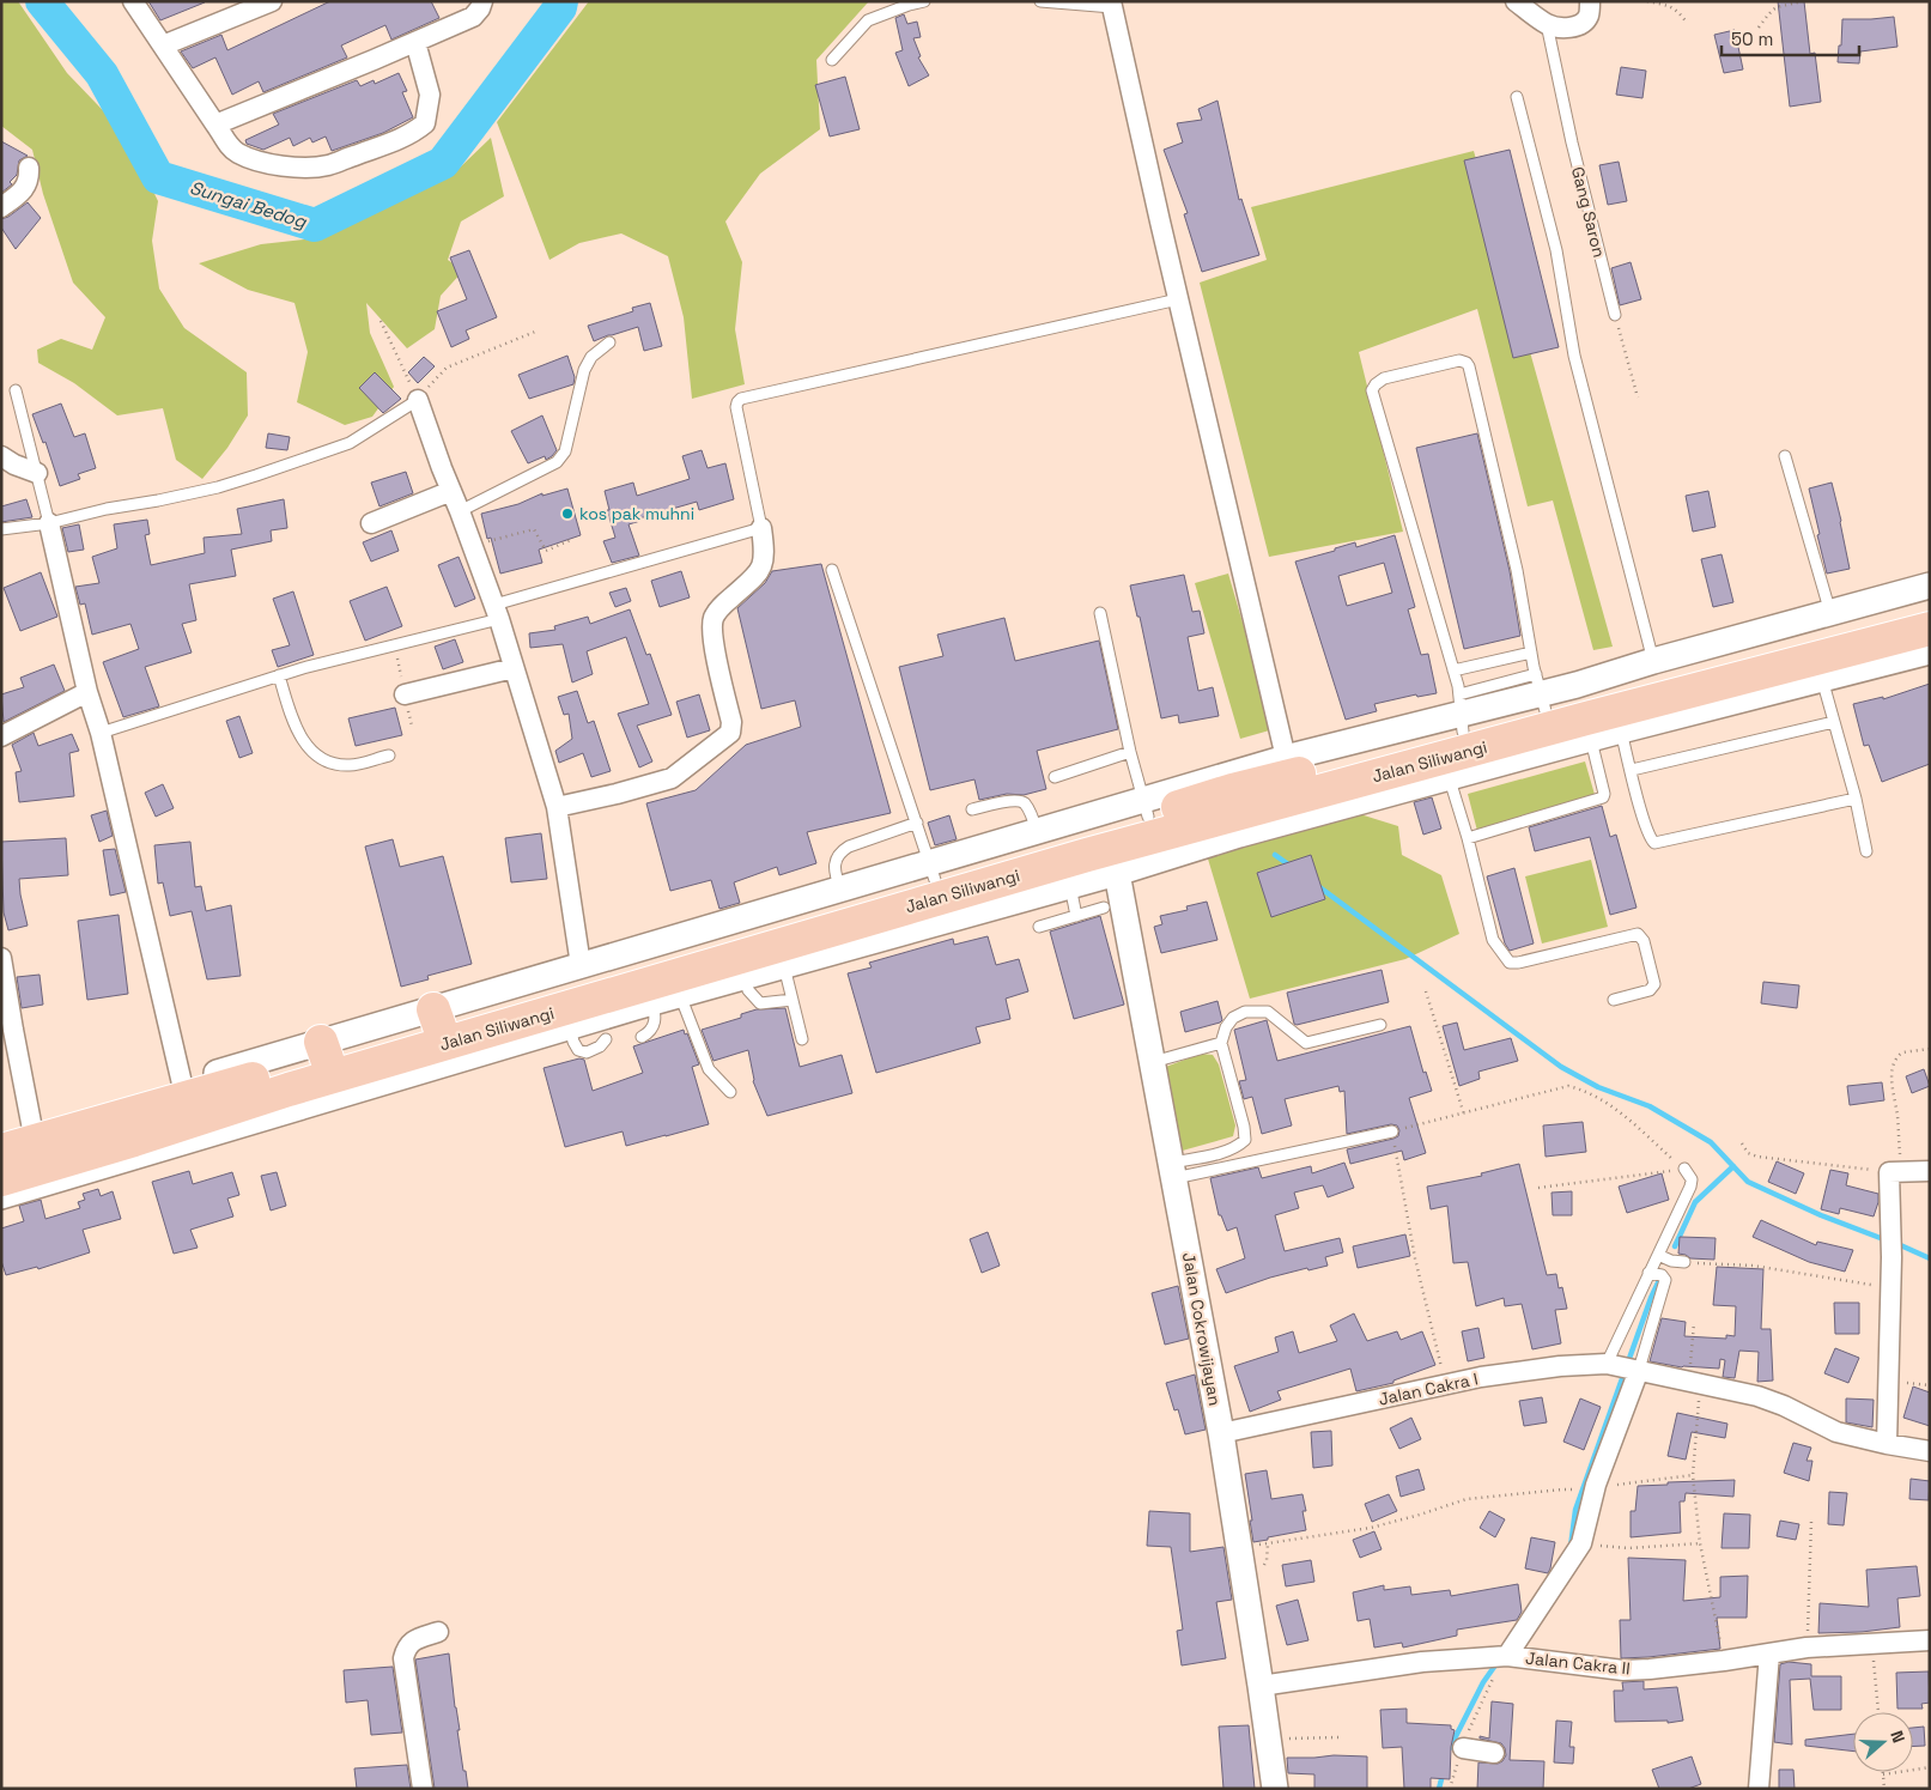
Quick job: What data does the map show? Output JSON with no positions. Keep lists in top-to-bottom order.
{
  "streets": {
    "highway": ["Jalan Siliwangi"],
    "street": ["Jalan Cokrowijayan", "Jalan Cakra I", "Jalan Cakra II"],
    "lane": ["Gang Saron"]
  },
  "crossings": [
    ["Jalan Cokrowijayan", "Jalan Cakra I"],
    ["Jalan Cokrowijayan", "Jalan Cakra II"]
  ],
  "water": ["Sungai Bedog"],
  "places": ["kos pak muhni"],
  "scale_bar": "50 m",
  "north": "right"
}
